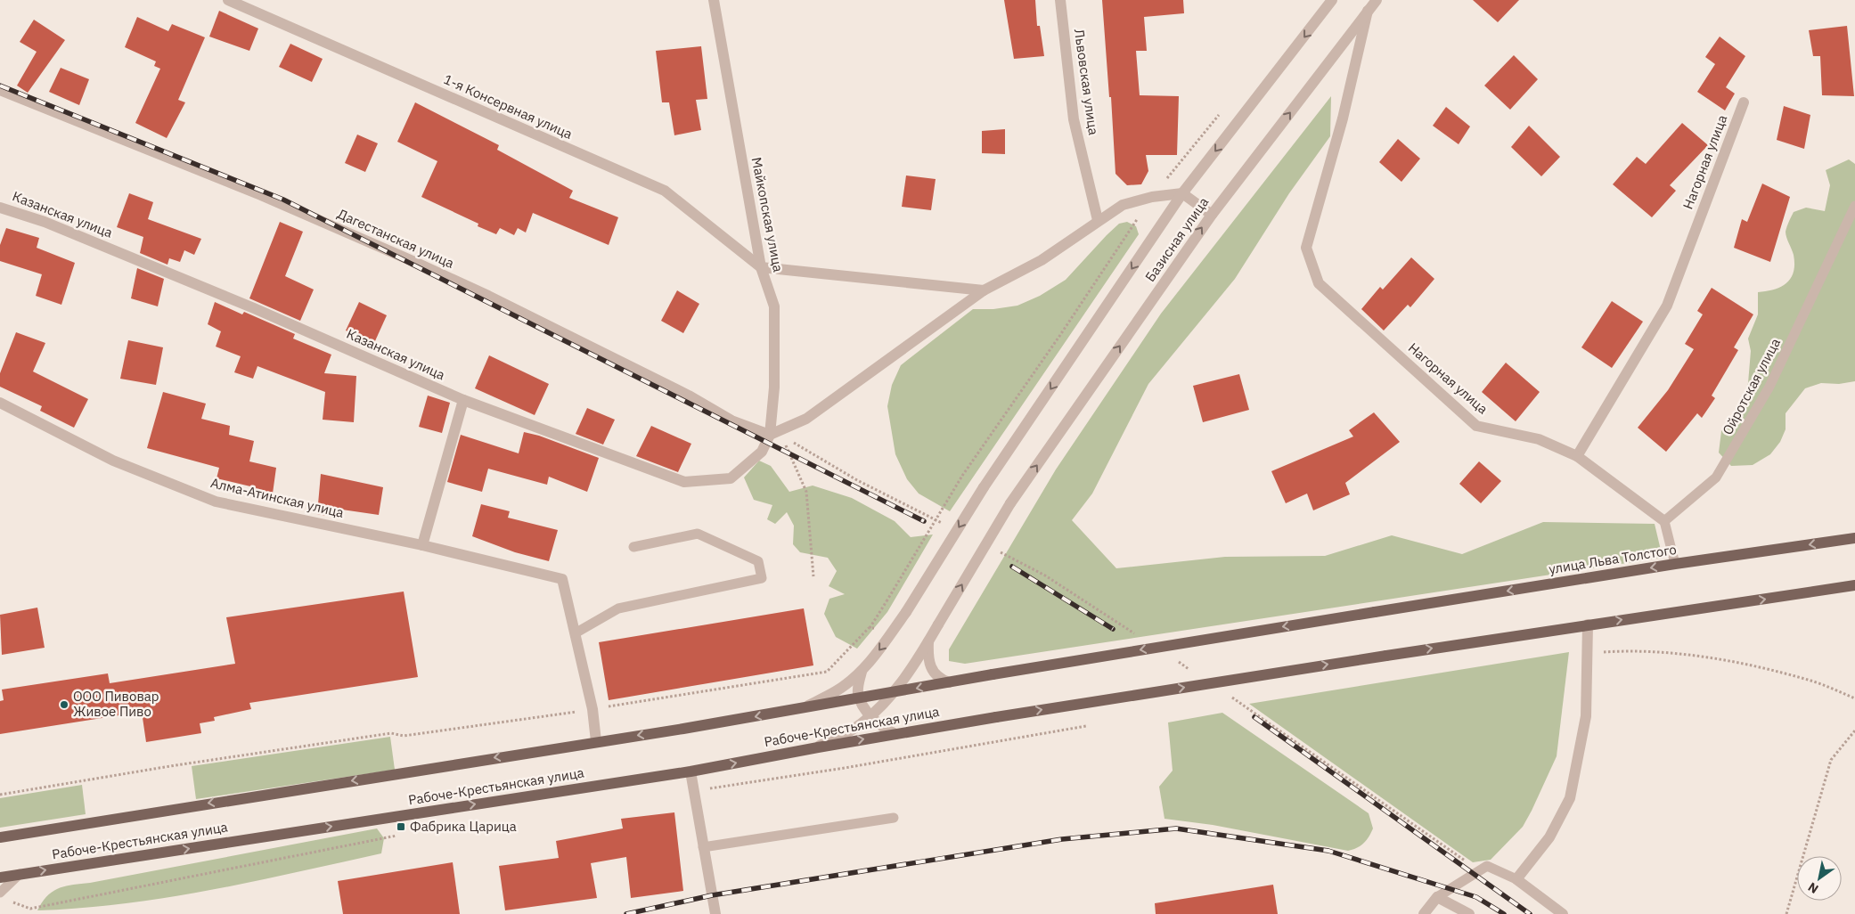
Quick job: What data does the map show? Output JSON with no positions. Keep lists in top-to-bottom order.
{
  "streets": {
    "main road": ["улица Льва Толстого", "Рабоче-Крестьянская улица"],
    "street": [
      "Львовская улица",
      "1-я Консервная улица",
      "Нагорная улица",
      "Казанская улица",
      "Майкопская улица",
      "Дагестанская улица",
      "Базисная улица",
      "Алма-Атинская улица"
    ],
    "lane": ["Ойротская улица"]
  },
  "crossings": [
    ["1-я Консервная улица", "Майкопская улица"],
    ["Нагорная улица", "Базисная улица"],
    ["Казанская улица", "Майкопская улица"],
    ["Казанская улица", "Дагестанская улица"],
    ["Майкопская улица", "Дагестанская улица"],
    ["Базисная улица", "Рабоче-Крестьянская улица"],
    ["улица Льва Толстого", "Рабоче-Крестьянская улица"]
  ],
  "places": {
    "other": ["ООО Пивовар Живое Пиво"],
    "transit": ["Фабрика Царица"]
  },
  "north": "bottom left"
}
